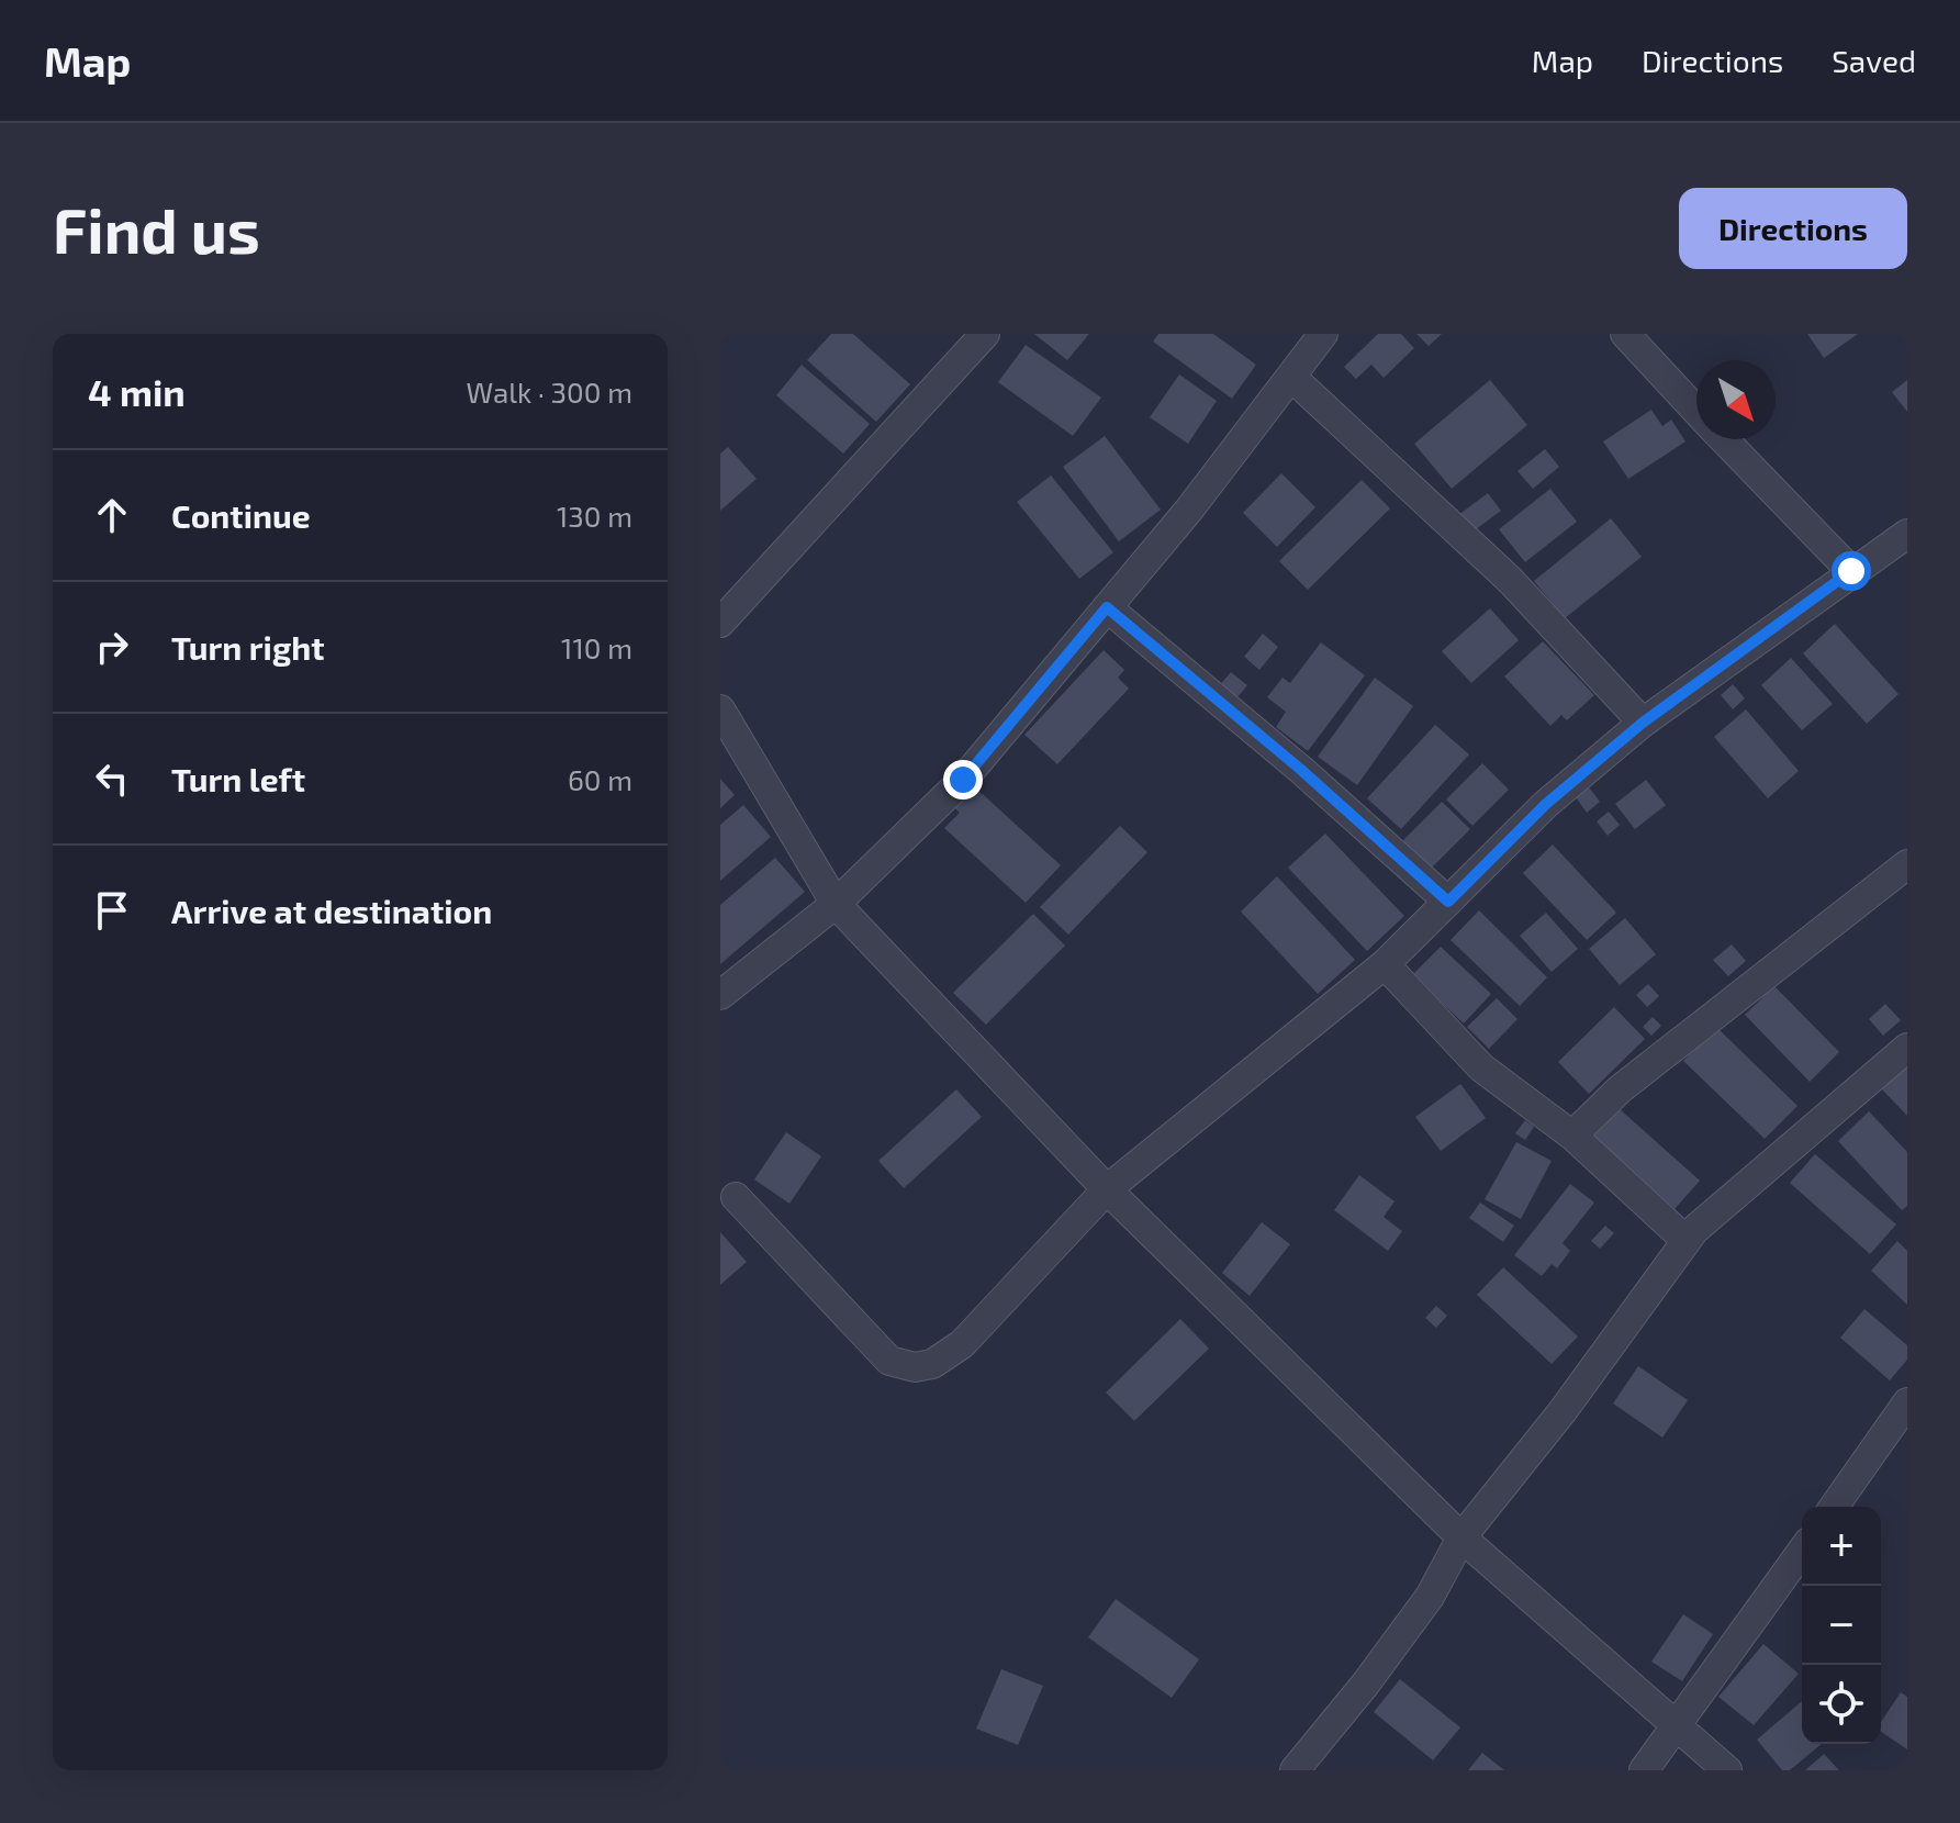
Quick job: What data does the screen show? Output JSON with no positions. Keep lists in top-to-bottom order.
{
  "north": "bottom right",
  "page": {
    "header": "Map",
    "nav": ["Map", "Directions", "Saved"],
    "buttons": "Directions",
    "title": "Find us",
    "heading": ["4 min", "Walk · 300 m"],
    "list": [
      ["Continue", "130 m"],
      ["Turn right", "110 m"],
      ["Turn left", "60 m"],
      "Arrive at destination"
    ],
    "map_buttons": ["+", "−"]
  }
}
